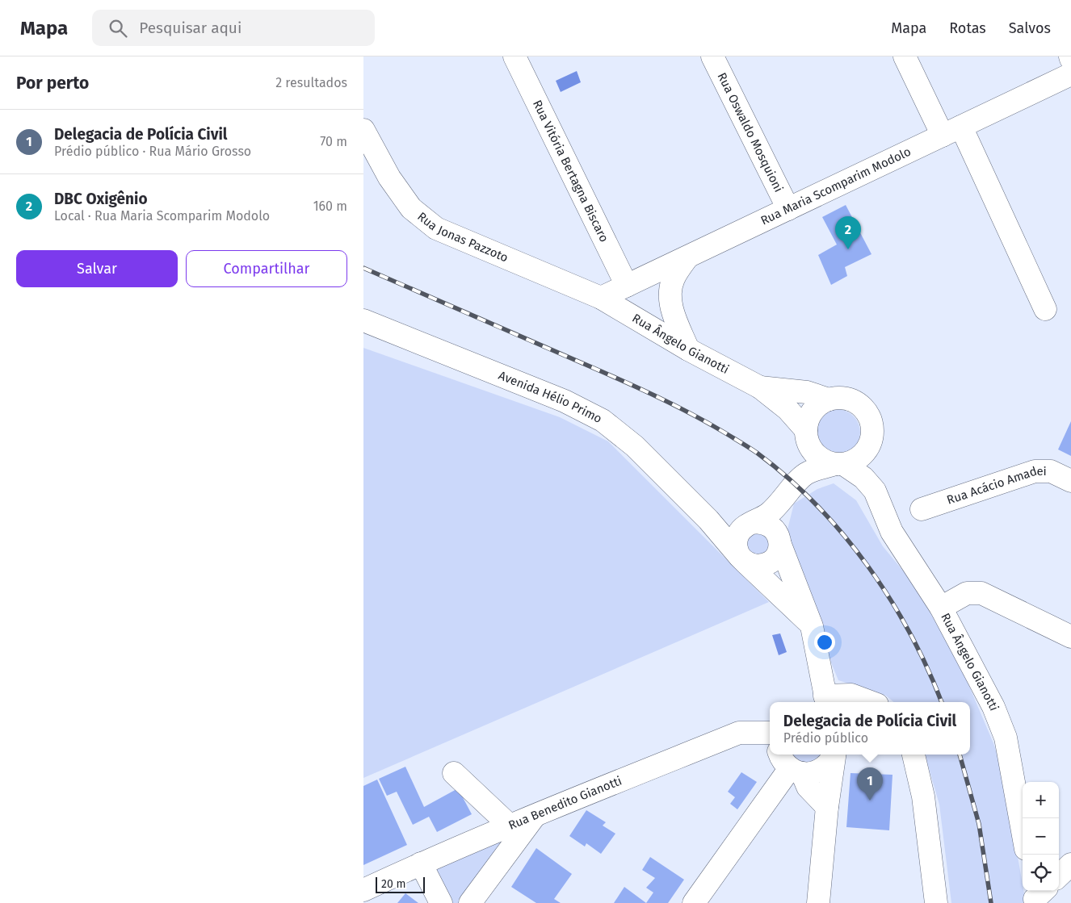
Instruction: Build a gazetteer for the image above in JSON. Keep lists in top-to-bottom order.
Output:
{
  "streets": {
    "street": [
      "Rua Oswaldo Mosquioni",
      "Rua Vitória Bertagna Biscaro",
      "Rua Maria Scomparim Modolo",
      "Rua Jonas Pazzoto",
      "Rua Ângelo Gianotti",
      "Avenida Hélio Primo",
      "Rua Acácio Amadei",
      "Rua Benedito Gianotti"
    ]
  },
  "crossings": [
    ["Rua Oswaldo Mosquioni", "Rua Maria Scomparim Modolo"],
    ["Rua Vitória Bertagna Biscaro", "Rua Maria Scomparim Modolo"],
    ["Rua Maria Scomparim Modolo", "Rua Jonas Pazzoto"],
    ["Rua Maria Scomparim Modolo", "Rua Ângelo Gianotti"],
    ["Rua Jonas Pazzoto", "Rua Ângelo Gianotti"]
  ],
  "scale_bar": "20 m",
  "page": {
    "header": "Mapa",
    "search": "Pesquisar aqui",
    "nav": ["Mapa", "Rotas", "Salvos"],
    "heading": ["Por perto", "2 resultados"],
    "list": [
      {
        "mark": "1",
        "name": "Delegacia de Polícia Civil",
        "note": "Prédio público · Rua Mário Grosso",
        "value": "70 m"
      },
      {
        "mark": "2",
        "name": "DBC Oxigênio",
        "note": "Local · Rua Maria Scomparim Modolo",
        "value": "160 m"
      }
    ],
    "pins": ["2", "1"],
    "buttons": ["Salvar", "Compartilhar"],
    "popup": ["Delegacia de Polícia Civil", "Prédio público"],
    "map_buttons": ["+", "−"],
    "scale": "20 m"
  }
}
